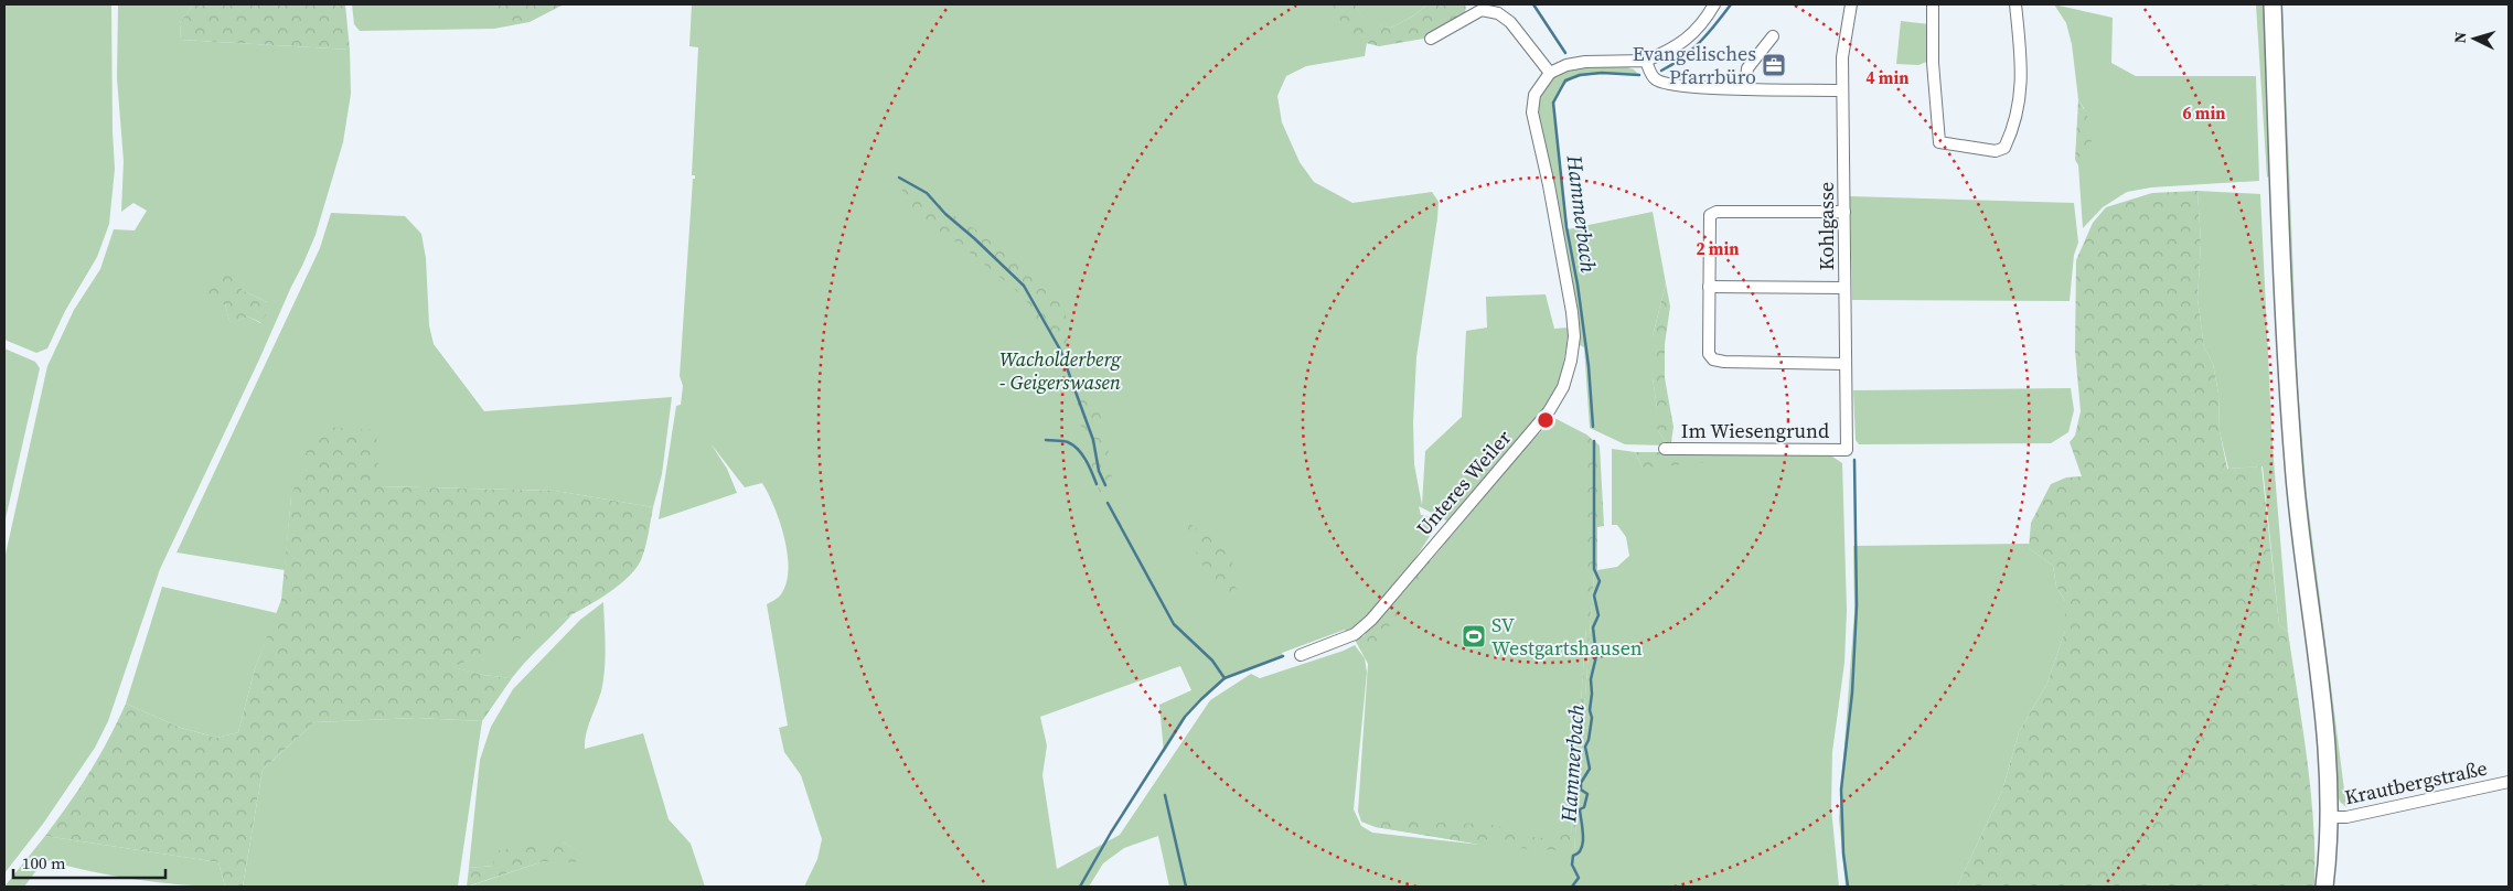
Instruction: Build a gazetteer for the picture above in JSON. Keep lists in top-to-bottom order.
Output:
{
  "streets": {
    "street": [
      "Kohlgasse",
      "Im Wiesengrund",
      "Unteres Weiler",
      "Krautbergstraße"
    ]
  },
  "crossings": [
    ["Kohlgasse", "Im Wiesengrund"]
  ],
  "water": ["Hammerbach"],
  "parks": ["Wacholderberg - Geigerswasen"],
  "places": {
    "office": ["Evangelisches Pfarrbüro"],
    "sports": ["SV Westgartshausen"]
  },
  "scale_bar": "100 m",
  "north": "left",
  "rings": ["4 min", "6 min", "2 min"]
}
